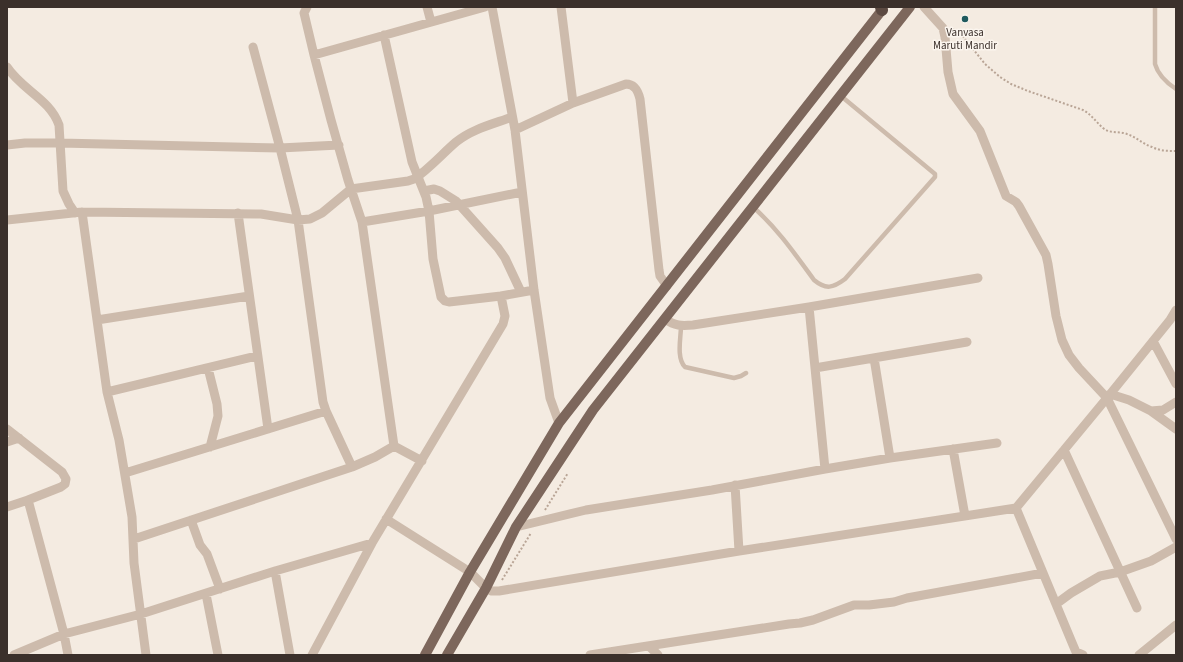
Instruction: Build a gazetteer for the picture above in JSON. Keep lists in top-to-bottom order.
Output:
{
  "places": ["Vanvasa Maruti Mandir"]
}
